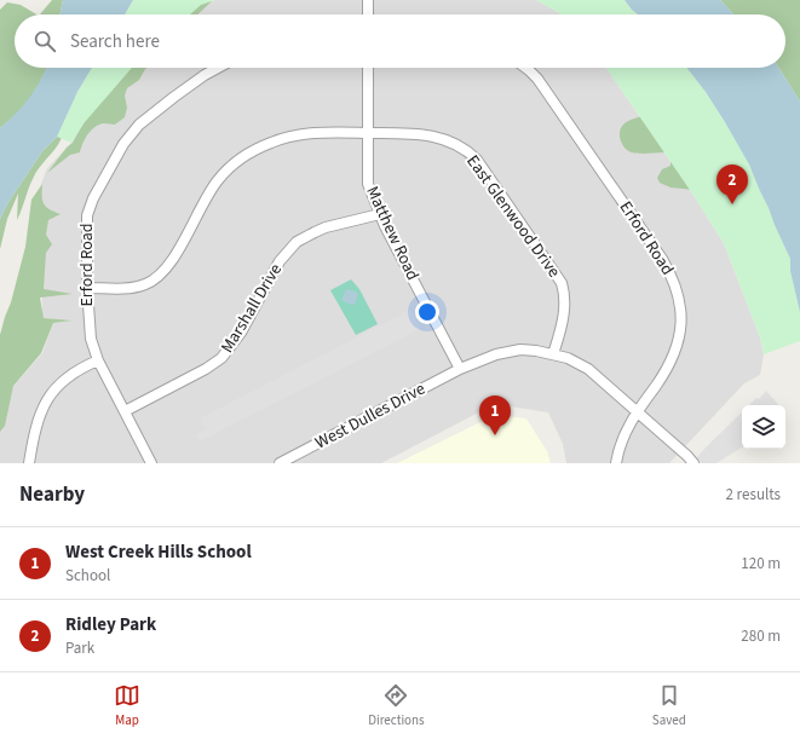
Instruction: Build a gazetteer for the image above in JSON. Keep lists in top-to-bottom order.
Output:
{
  "streets": {
    "street": [
      "East Glenwood Drive",
      "Matthew Road",
      "Erford Road",
      "Marshall Drive",
      "West Dulles Drive"
    ]
  },
  "crossings": [
    ["East Glenwood Drive", "Matthew Road"],
    ["East Glenwood Drive", "Erford Road"],
    ["East Glenwood Drive", "West Dulles Drive"],
    ["Matthew Road", "Marshall Drive"],
    ["Matthew Road", "West Dulles Drive"],
    ["Erford Road", "Marshall Drive"],
    ["Erford Road", "West Dulles Drive"]
  ],
  "page": {
    "search": "Search here",
    "pins": ["2", "1"],
    "heading": ["Nearby", "2 results"],
    "list": [
      {
        "mark": "1",
        "name": "West Creek Hills School",
        "note": "School",
        "value": "120 m"
      },
      {
        "mark": "2",
        "name": "Ridley Park",
        "note": "Park",
        "value": "280 m"
      }
    ],
    "nav": ["Map", "Directions", "Saved"]
  }
}
